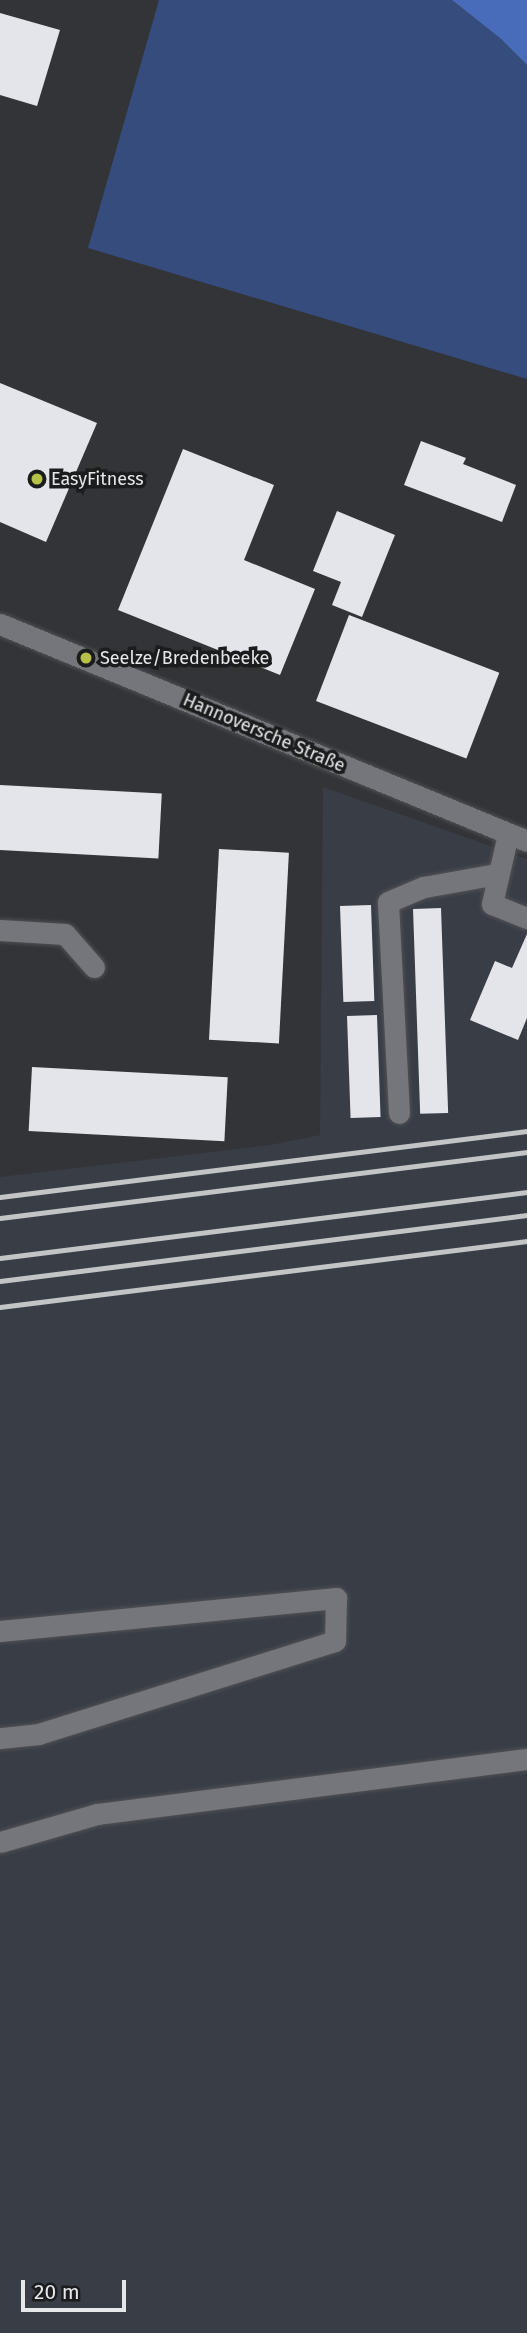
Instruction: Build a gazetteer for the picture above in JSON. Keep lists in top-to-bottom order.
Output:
{
  "streets": {
    "street": ["Hannoversche Straße"]
  },
  "places": ["EasyFitness", "Seelze/Bredenbeeke"],
  "scale_bar": "20 m"
}
